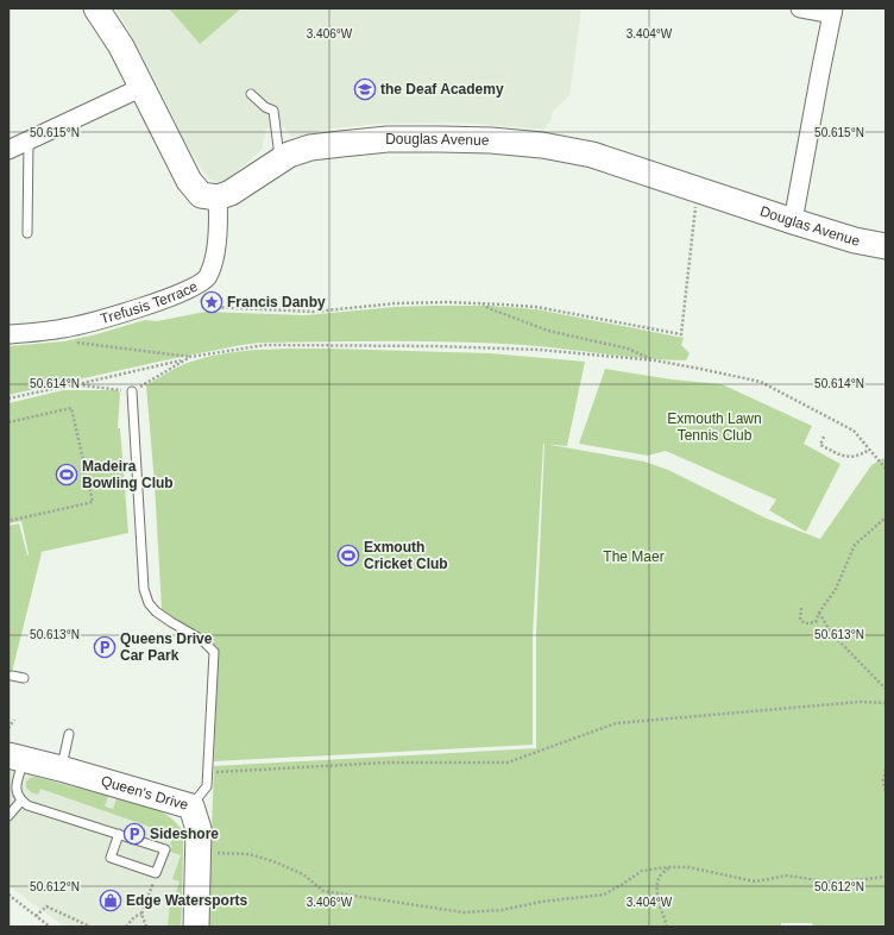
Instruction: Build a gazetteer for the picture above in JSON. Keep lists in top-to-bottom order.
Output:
{
  "streets": {
    "street": ["Douglas Avenue", "Trefusis Terrace", "Queen's Drive"]
  },
  "crossings": [
    ["Douglas Avenue", "Trefusis Terrace"]
  ],
  "parks": ["Exmouth Lawn Tennis Club", "The Maer"],
  "places": {
    "school or university": ["the Deaf Academy"],
    "place": ["Francis Danby"],
    "sports": ["Madeira Bowling Club", "Exmouth Cricket Club"],
    "parking": ["Queens Drive Car Park", "Sideshore"],
    "shop": ["Edge Watersports"]
  },
  "coordinates": [
    "3.406°W",
    "3.404°W",
    "50.615°N",
    "50.614°N",
    "50.613°N",
    "50.612°N"
  ]
}
